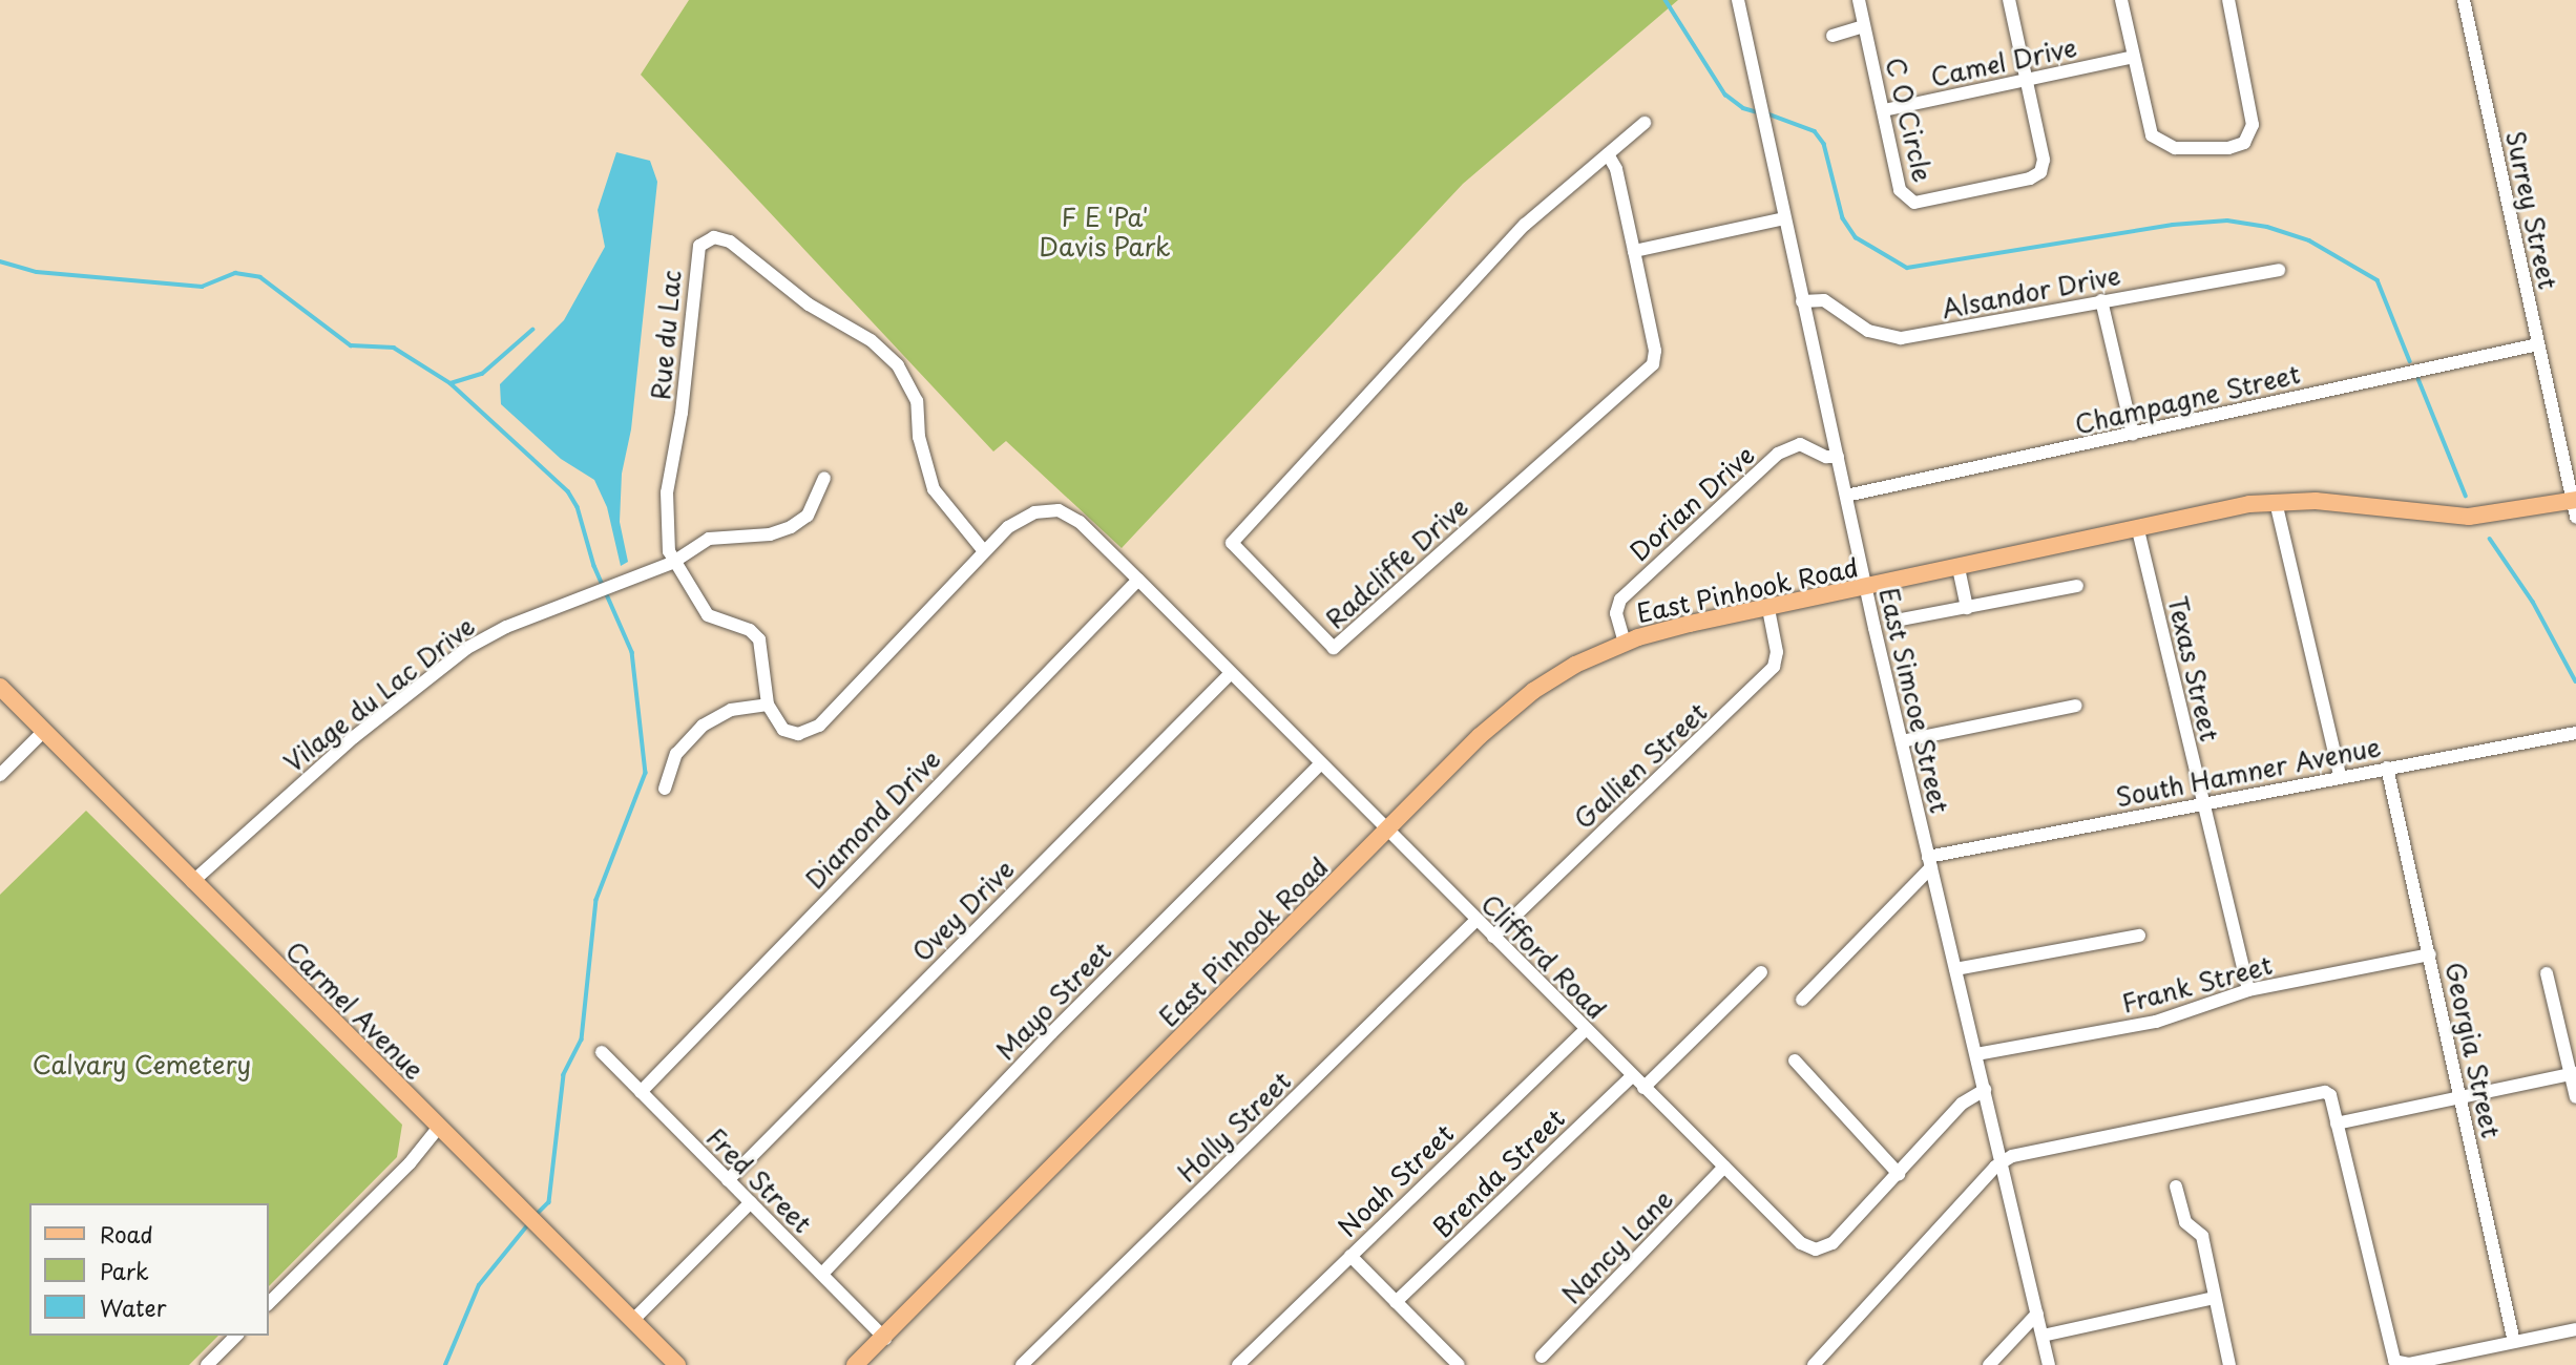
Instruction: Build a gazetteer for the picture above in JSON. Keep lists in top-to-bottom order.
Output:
{
  "streets": {
    "main road": ["East Pinhook Road", "Carmel Avenue"],
    "street": [
      "Camel Drive",
      "C O Circle",
      "Surrey Street",
      "Alsandor Drive",
      "Rue du Lac",
      "Champagne Street",
      "Dorian Drive",
      "Radcliffe Drive",
      "Texas Street",
      "Vilage du Lac Drive",
      "East Simcoe Street",
      "Gallien Street",
      "South Hamner Avenue",
      "Diamond Drive",
      "Ovey Drive",
      "Clifford Road",
      "Frank Street",
      "Mayo Street",
      "Georgia Street",
      "Holly Street",
      "Brenda Street",
      "Fred Street",
      "Noah Street",
      "Nancy Lane"
    ]
  },
  "crossings": [
    ["Camel Drive", "C O Circle"],
    ["Surrey Street", "Champagne Street"],
    ["Surrey Street", "East Pinhook Road"],
    ["Alsandor Drive", "East Simcoe Street"],
    ["Rue du Lac", "Vilage du Lac Drive"],
    ["Rue du Lac", "Clifford Road"],
    ["Champagne Street", "East Simcoe Street"],
    ["Dorian Drive", "East Pinhook Road"],
    ["Dorian Drive", "East Simcoe Street"],
    ["East Pinhook Road", "Texas Street"],
    ["East Pinhook Road", "East Simcoe Street"],
    ["East Pinhook Road", "Gallien Street"],
    ["East Pinhook Road", "Clifford Road"],
    ["East Pinhook Road", "Fred Street"],
    ["Texas Street", "South Hamner Avenue"],
    ["Texas Street", "Frank Street"],
    ["Vilage du Lac Drive", "Carmel Avenue"],
    ["East Simcoe Street", "South Hamner Avenue"],
    ["East Simcoe Street", "Clifford Road"],
    ["East Simcoe Street", "Frank Street"],
    ["Gallien Street", "Clifford Road"],
    ["South Hamner Avenue", "Georgia Street"],
    ["Diamond Drive", "Clifford Road"],
    ["Diamond Drive", "Fred Street"],
    ["Ovey Drive", "Clifford Road"],
    ["Ovey Drive", "Fred Street"],
    ["Clifford Road", "Mayo Street"],
    ["Clifford Road", "Holly Street"],
    ["Clifford Road", "Brenda Street"],
    ["Clifford Road", "Noah Street"],
    ["Clifford Road", "Nancy Lane"],
    ["Frank Street", "Georgia Street"],
    ["Mayo Street", "Fred Street"]
  ],
  "parks": ["F E 'Pa' Davis Park", "Calvary Cemetery"],
  "legend": ["Road", "Park", "Water"]
}
